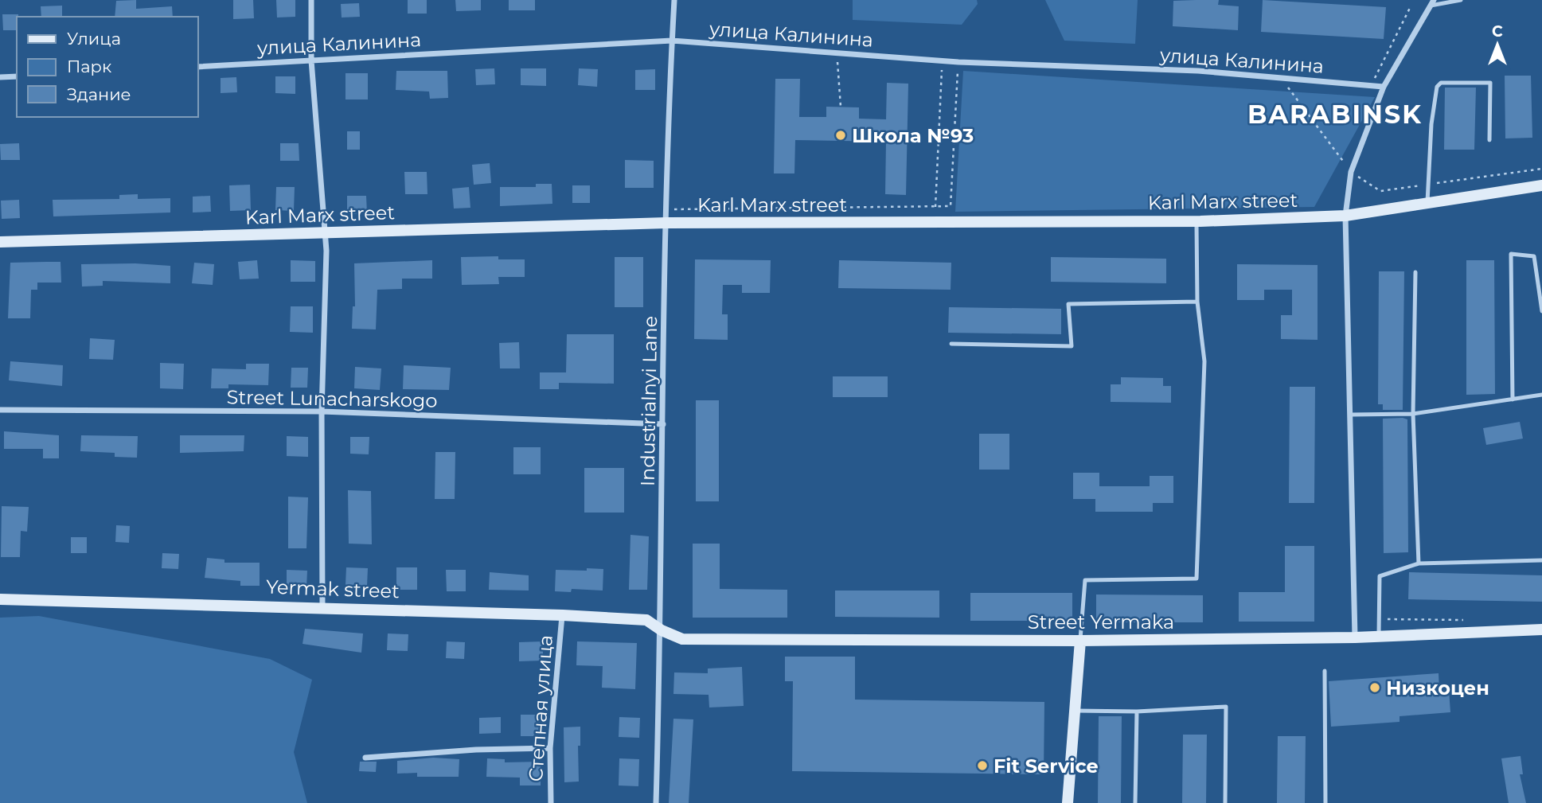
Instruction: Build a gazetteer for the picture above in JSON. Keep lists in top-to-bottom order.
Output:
{
  "streets": {
    "street": [
      "улица Калинина",
      "Karl Marx street",
      "Street Lunacharskogo",
      "Industrialnyi Lane",
      "Yermak street",
      "Street Yermaka",
      "Степная улица"
    ]
  },
  "crossings": [
    ["улица Калинина", "Industrialnyi Lane"],
    ["Karl Marx street", "Industrialnyi Lane"],
    ["Street Lunacharskogo", "Industrialnyi Lane"],
    ["Industrialnyi Lane", "Yermak street"],
    ["Industrialnyi Lane", "Street Yermaka"],
    ["Yermak street", "Street Yermaka"],
    ["Yermak street", "Степная улица"]
  ],
  "districts": ["BARABINSK"],
  "places": ["Школа №93", "Низкоцен", "Fit Service"],
  "legend": ["Улица", "Парк", "Здание"],
  "north": "top"
}
